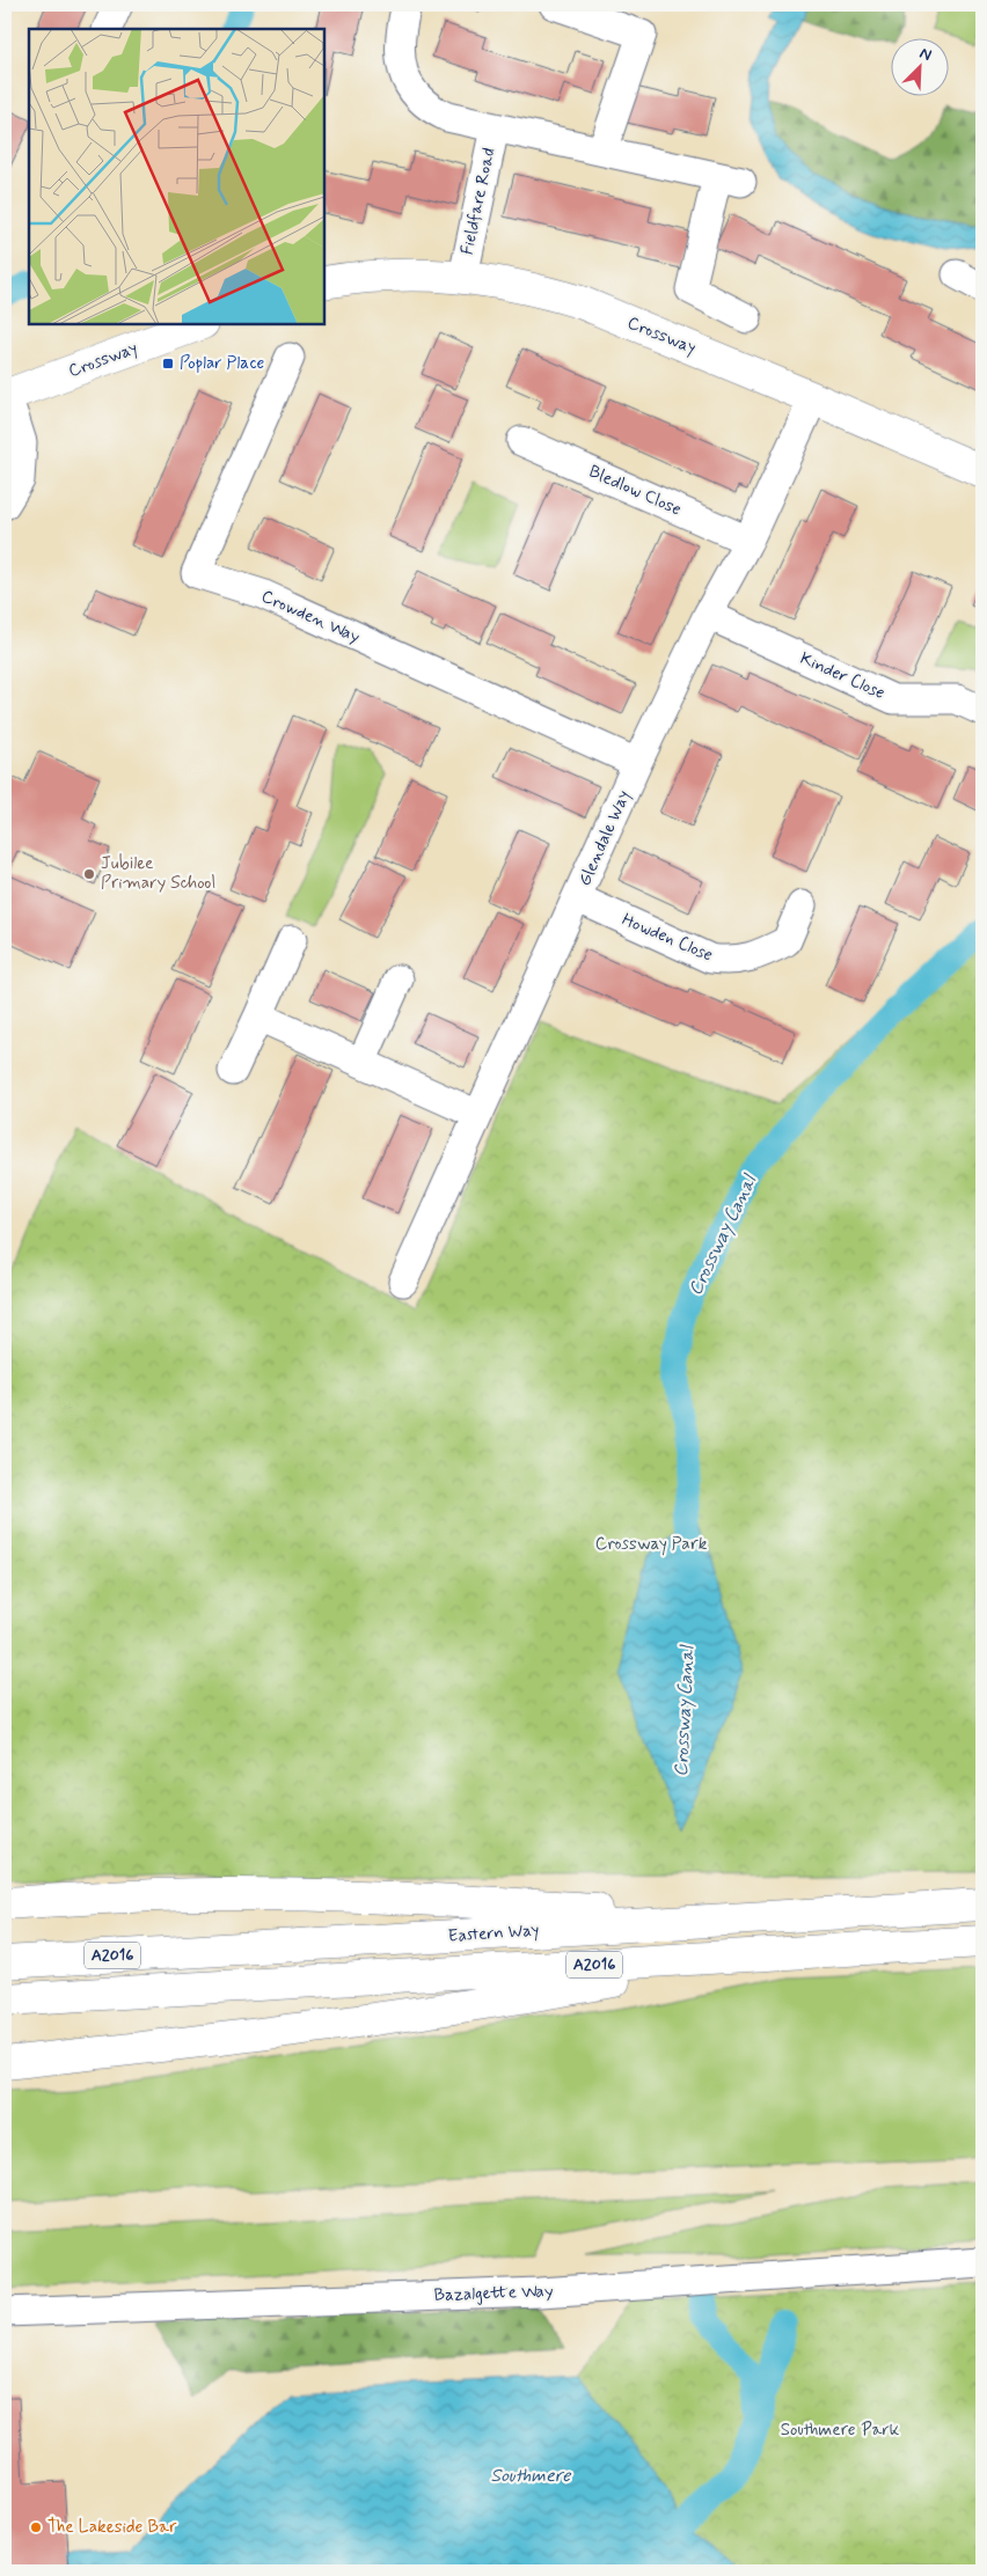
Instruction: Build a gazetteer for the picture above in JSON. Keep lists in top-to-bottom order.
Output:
{
  "streets": {
    "main road": ["Crossway", "Eastern Way", "A2016"],
    "street": [
      "Fieldfare Road",
      "Bledlow Close",
      "Crowden Way",
      "Kinder Close",
      "Glendale Way",
      "Howden Close",
      "Bazalgette Way"
    ]
  },
  "crossings": [
    ["Fieldfare Road", "Crossway"],
    ["Crossway", "Glendale Way"],
    ["Bledlow Close", "Glendale Way"],
    ["Crowden Way", "Glendale Way"],
    ["Kinder Close", "Glendale Way"],
    ["Glendale Way", "Howden Close"]
  ],
  "water": ["Crossway Canal", "Southmere"],
  "parks": ["Crossway Park", "Southmere Park"],
  "places": {
    "transit": ["Poplar Place"],
    "other": ["Jubilee Primary School", "The Lakeside Bar"]
  },
  "north": "top right"
}
